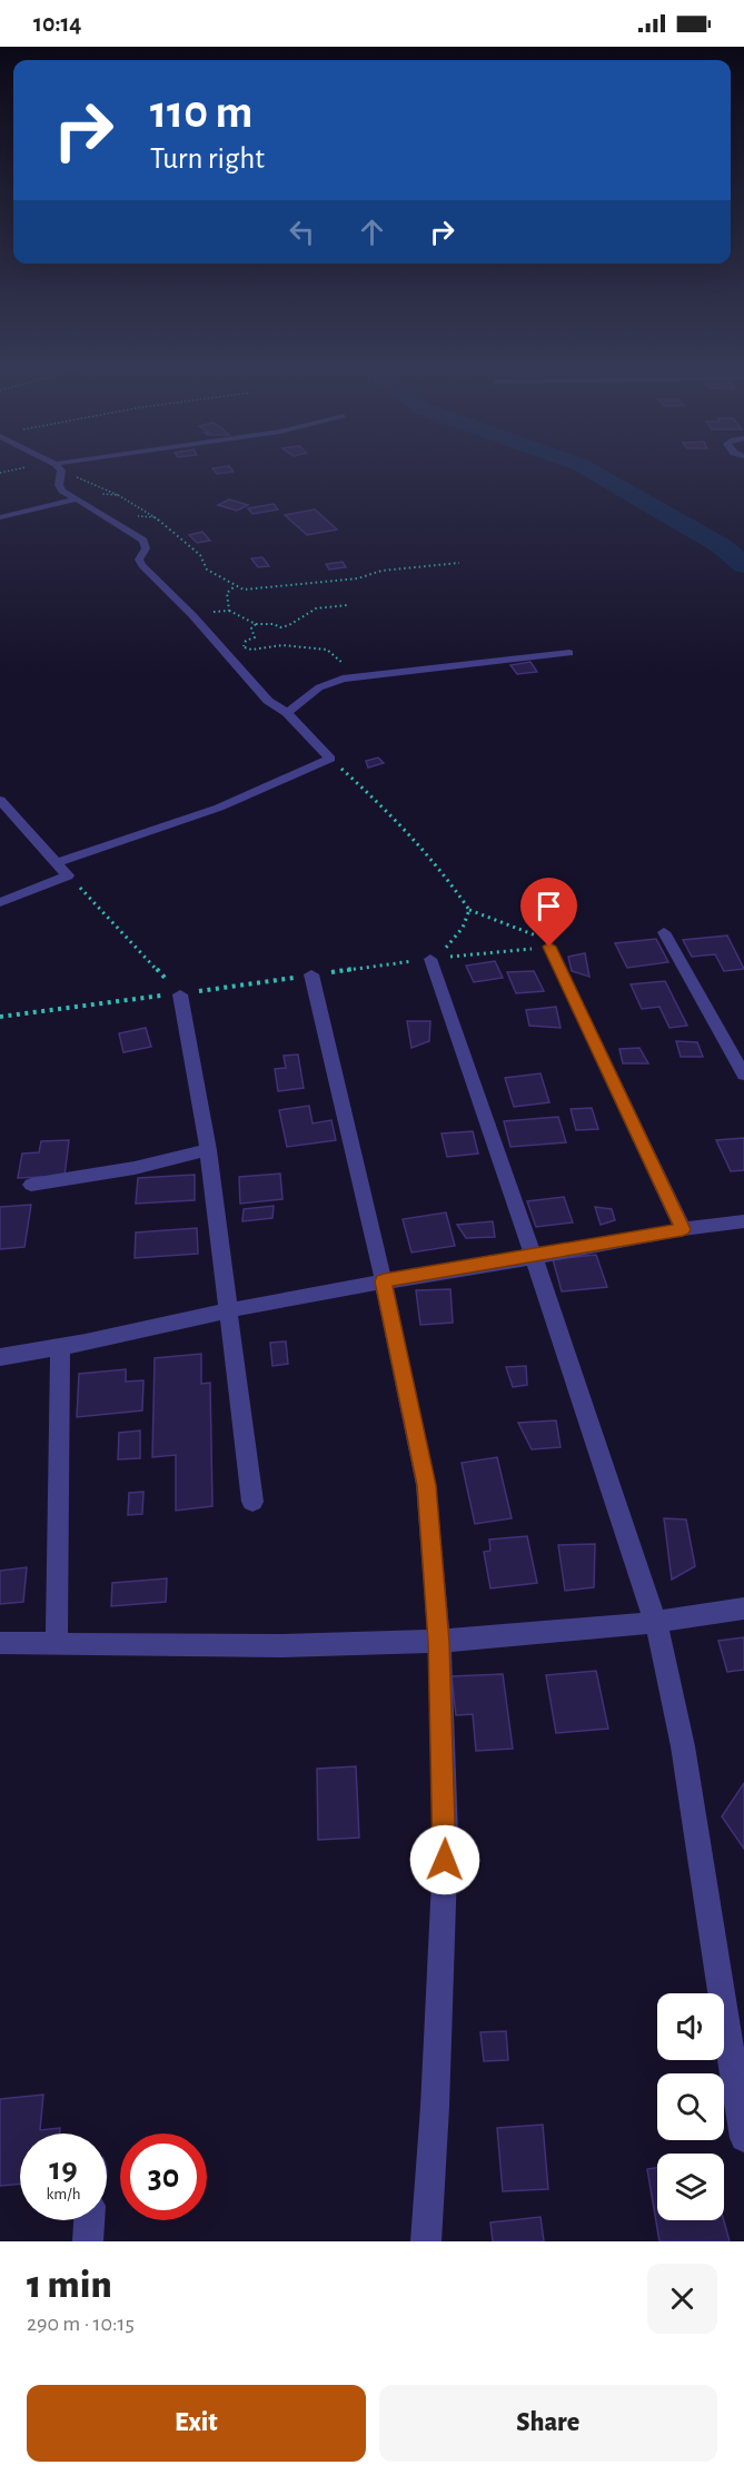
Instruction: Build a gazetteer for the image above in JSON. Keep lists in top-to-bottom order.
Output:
{
  "page": {
    "status": "10:14",
    "turn": ["110 m", "Turn right"],
    "speed": "19 km/h",
    "limit": "30",
    "heading": ["1 min", "290 m · 10:15"],
    "buttons": ["Exit", "Share"]
  }
}
